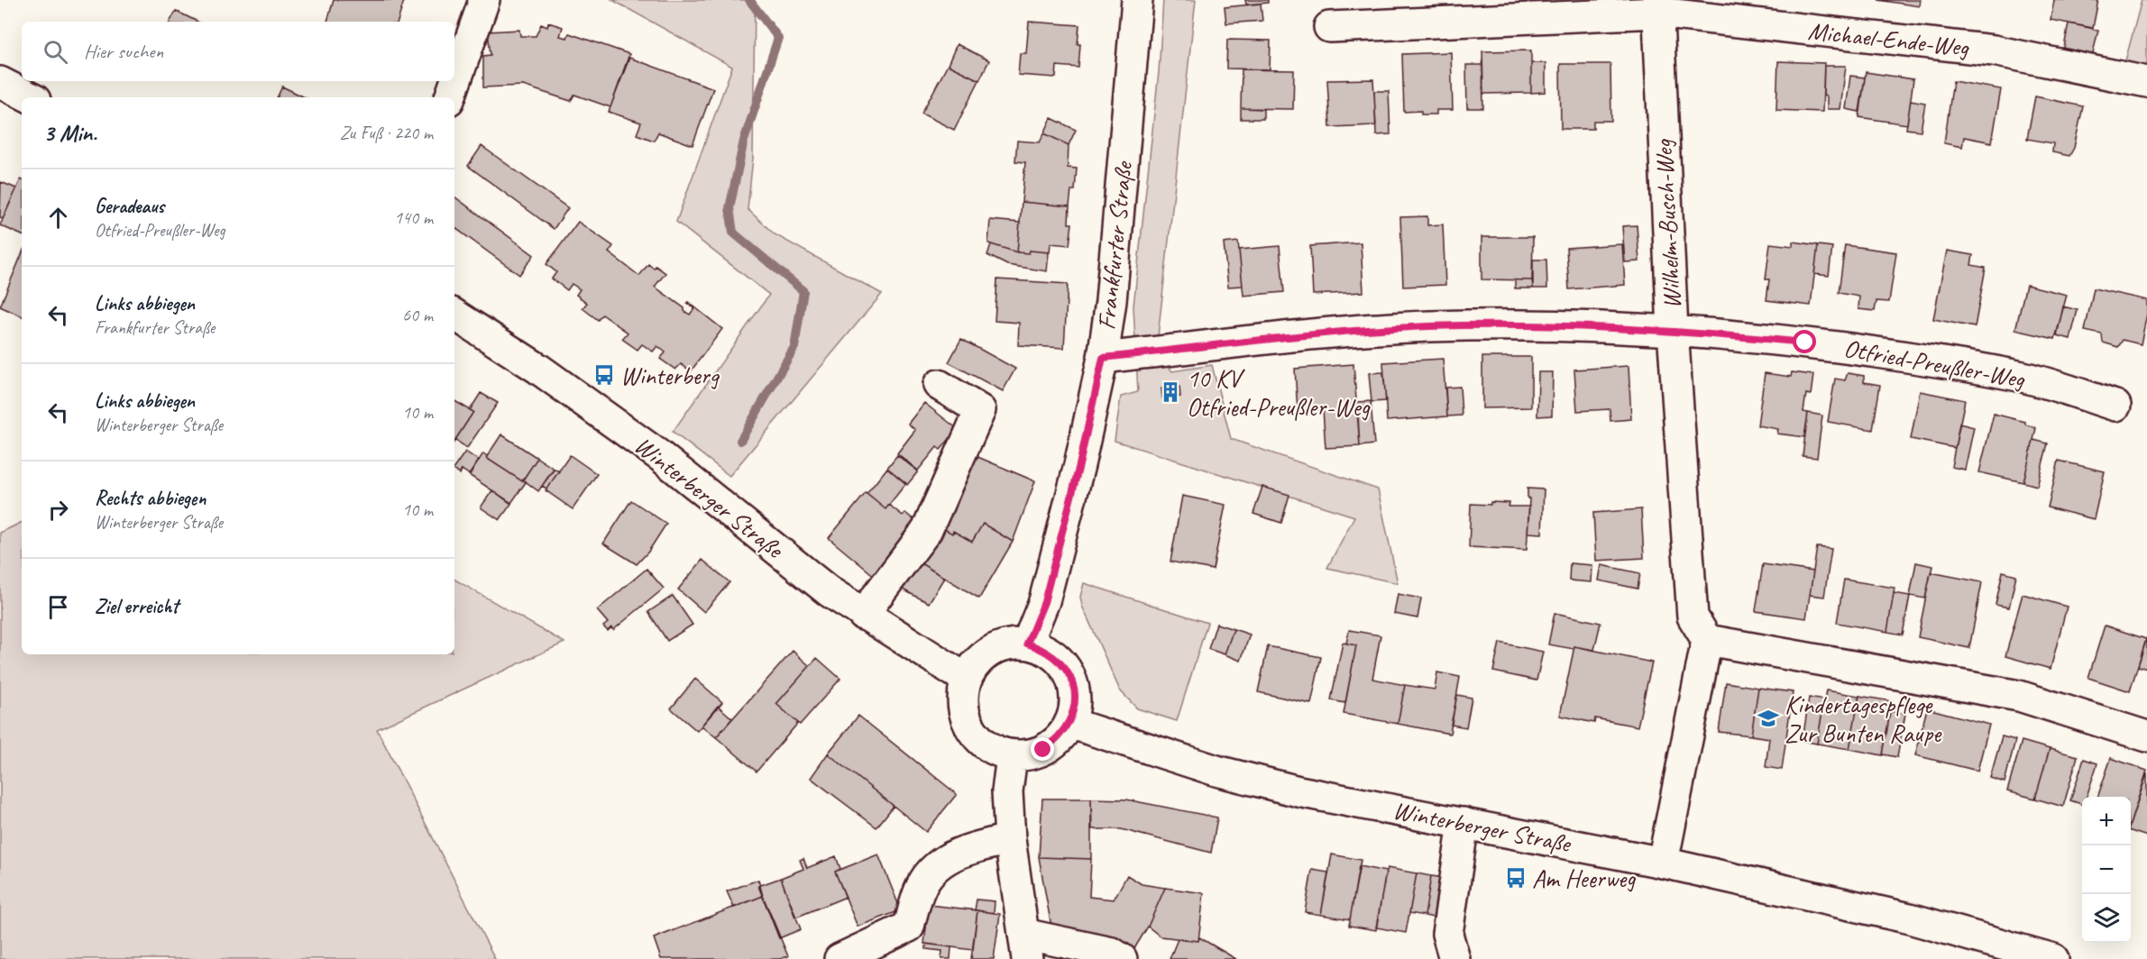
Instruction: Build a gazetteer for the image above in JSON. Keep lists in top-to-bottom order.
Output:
{
  "streets": {
    "street": [
      "Michael-Ende-Weg",
      "Wilhelm-Busch-Weg",
      "Frankfurter Straße",
      "Otfried-Preußler-Weg",
      "Winterberger Straße"
    ]
  },
  "crossings": [
    ["Michael-Ende-Weg", "Wilhelm-Busch-Weg"],
    ["Wilhelm-Busch-Weg", "Otfried-Preußler-Weg"],
    ["Frankfurter Straße", "Otfried-Preußler-Weg"],
    ["Frankfurter Straße", "Winterberger Straße"]
  ],
  "places": {
    "bus stop": ["Winterberg", "Am Heerweg"],
    "building": ["10 KV Otfried-Preußler-Weg"],
    "school or university": ["Kindertagespflege Zur Bunten Raupe"]
  },
  "page": {
    "search": "Hier suchen",
    "heading": ["3 Min.", "Zu Fuß · 220 m"],
    "list": [
      ["Geradeaus", "Otfried-Preußler-Weg", "140 m"],
      ["Links abbiegen", "Frankfurter Straße", "60 m"],
      ["Links abbiegen", "Winterberger Straße", "10 m"],
      ["Rechts abbiegen", "Winterberger Straße", "10 m"],
      "Ziel erreicht"
    ],
    "map_buttons": ["+", "−"]
  }
}
